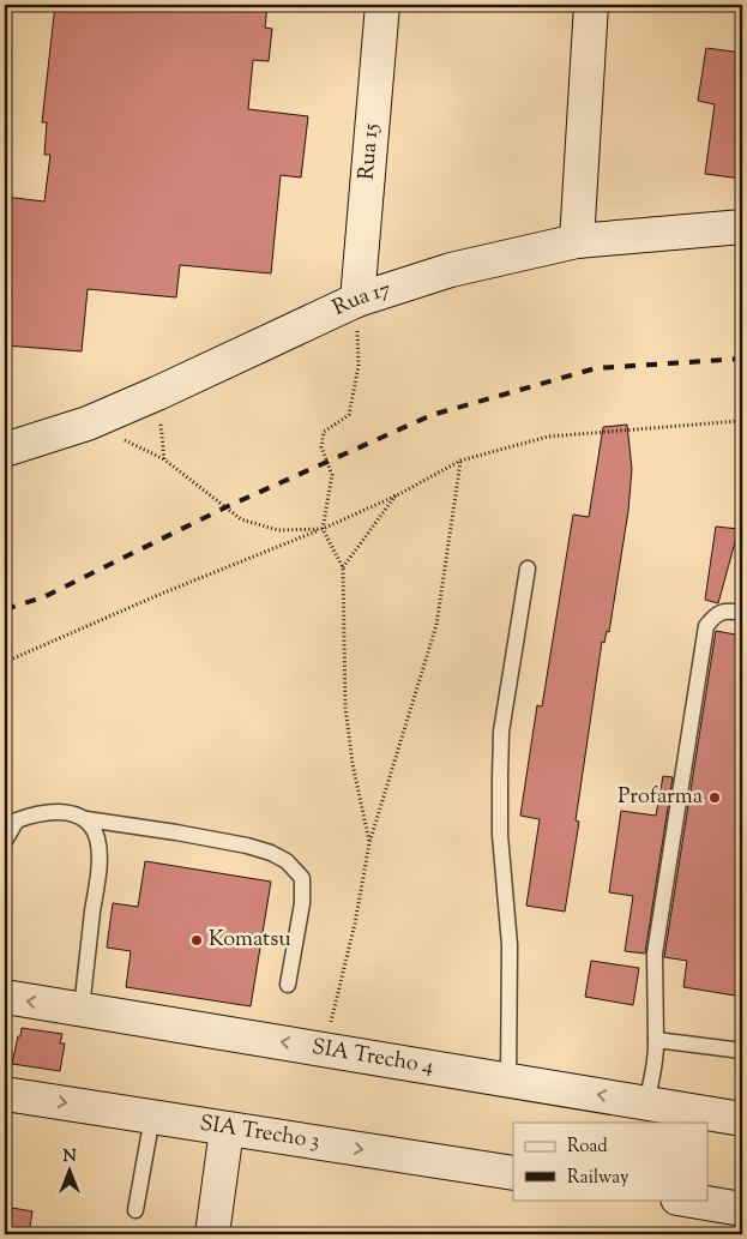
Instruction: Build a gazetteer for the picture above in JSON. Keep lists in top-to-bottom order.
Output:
{
  "streets": {
    "street": [
      "Rua 15",
      "Rua 17",
      "SIA Trecho 4",
      "SIA Trecho 3"
    ]
  },
  "crossings": [
    ["Rua 15", "Rua 17"]
  ],
  "one_way": ["SIA Trecho 4", "SIA Trecho 3"],
  "places": ["Profarma", "Komatsu"],
  "legend": ["Road", "Railway"],
  "north": "top"
}
